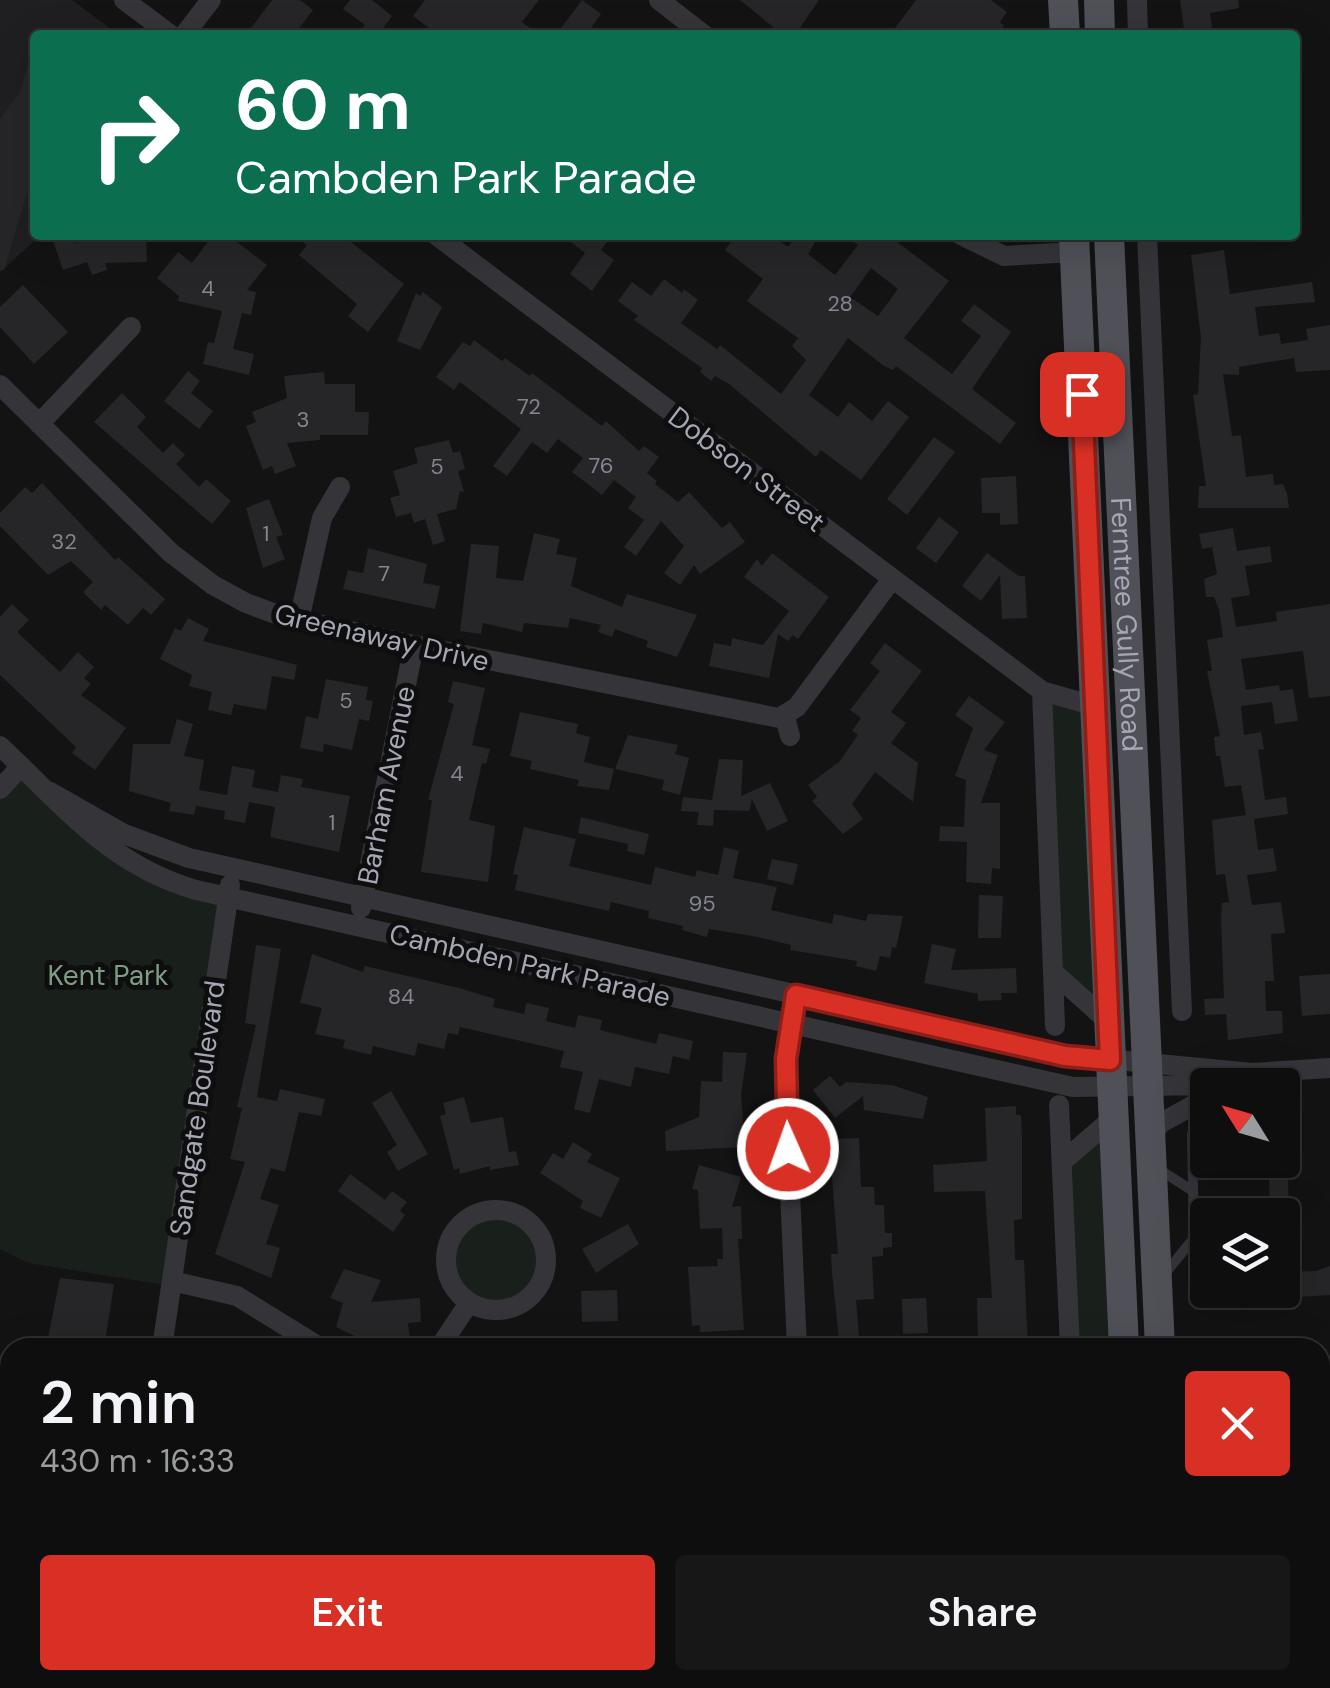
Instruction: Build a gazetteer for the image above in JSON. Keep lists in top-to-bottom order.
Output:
{
  "streets": {
    "main road": ["Ferntree Gully Road"],
    "street": [
      "Dobson Street",
      "Greenaway Drive",
      "Barham Avenue",
      "Cambden Park Parade",
      "Sandgate Boulevard"
    ]
  },
  "crossings": [
    ["Dobson Street", "Ferntree Gully Road"],
    ["Dobson Street", "Greenaway Drive"],
    ["Ferntree Gully Road", "Cambden Park Parade"],
    ["Greenaway Drive", "Barham Avenue"],
    ["Barham Avenue", "Cambden Park Parade"],
    ["Cambden Park Parade", "Sandgate Boulevard"]
  ],
  "parks": ["Kent Park"],
  "house_numbers": [
    "4",
    "28",
    "72",
    "3",
    "76",
    "5",
    "1",
    "32",
    "7",
    "5",
    "4",
    "1",
    "95",
    "84"
  ],
  "north": "top left",
  "page": {
    "turn": ["60 m", "Cambden Park Parade"],
    "heading": ["2 min", "430 m · 16:33"],
    "buttons": ["Exit", "Share"]
  }
}
